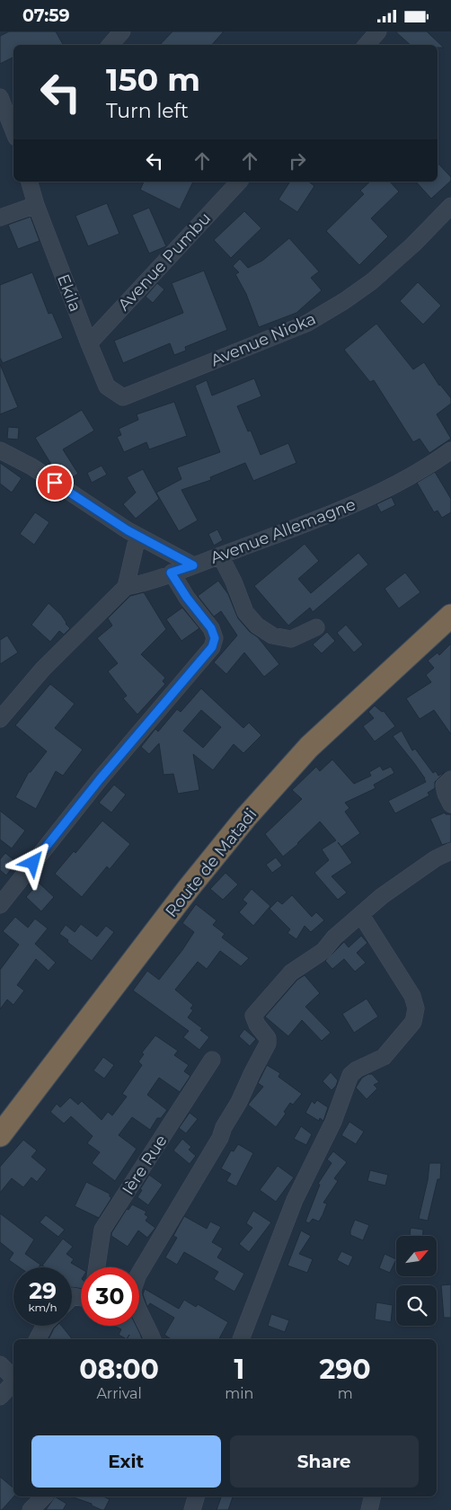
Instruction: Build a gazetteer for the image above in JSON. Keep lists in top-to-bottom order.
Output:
{
  "streets": {
    "highway": ["Route de Matadi"],
    "street": [
      "Avenue Pumbu",
      "Ekila",
      "Avenue Nioka",
      "Avenue Allemagne",
      "Ière Rue"
    ]
  },
  "crossings": [
    ["Avenue Pumbu", "Ekila"],
    ["Ekila", "Avenue Nioka"]
  ],
  "north": "top right",
  "page": {
    "status": "07:59",
    "turn": ["150 m", "Turn left"],
    "speed": "29 km/h",
    "limit": "30",
    "eta": [
      "08:00",
      "Arrival",
      "1",
      "min",
      "290",
      "m"
    ],
    "buttons": ["Exit", "Share"]
  }
}
